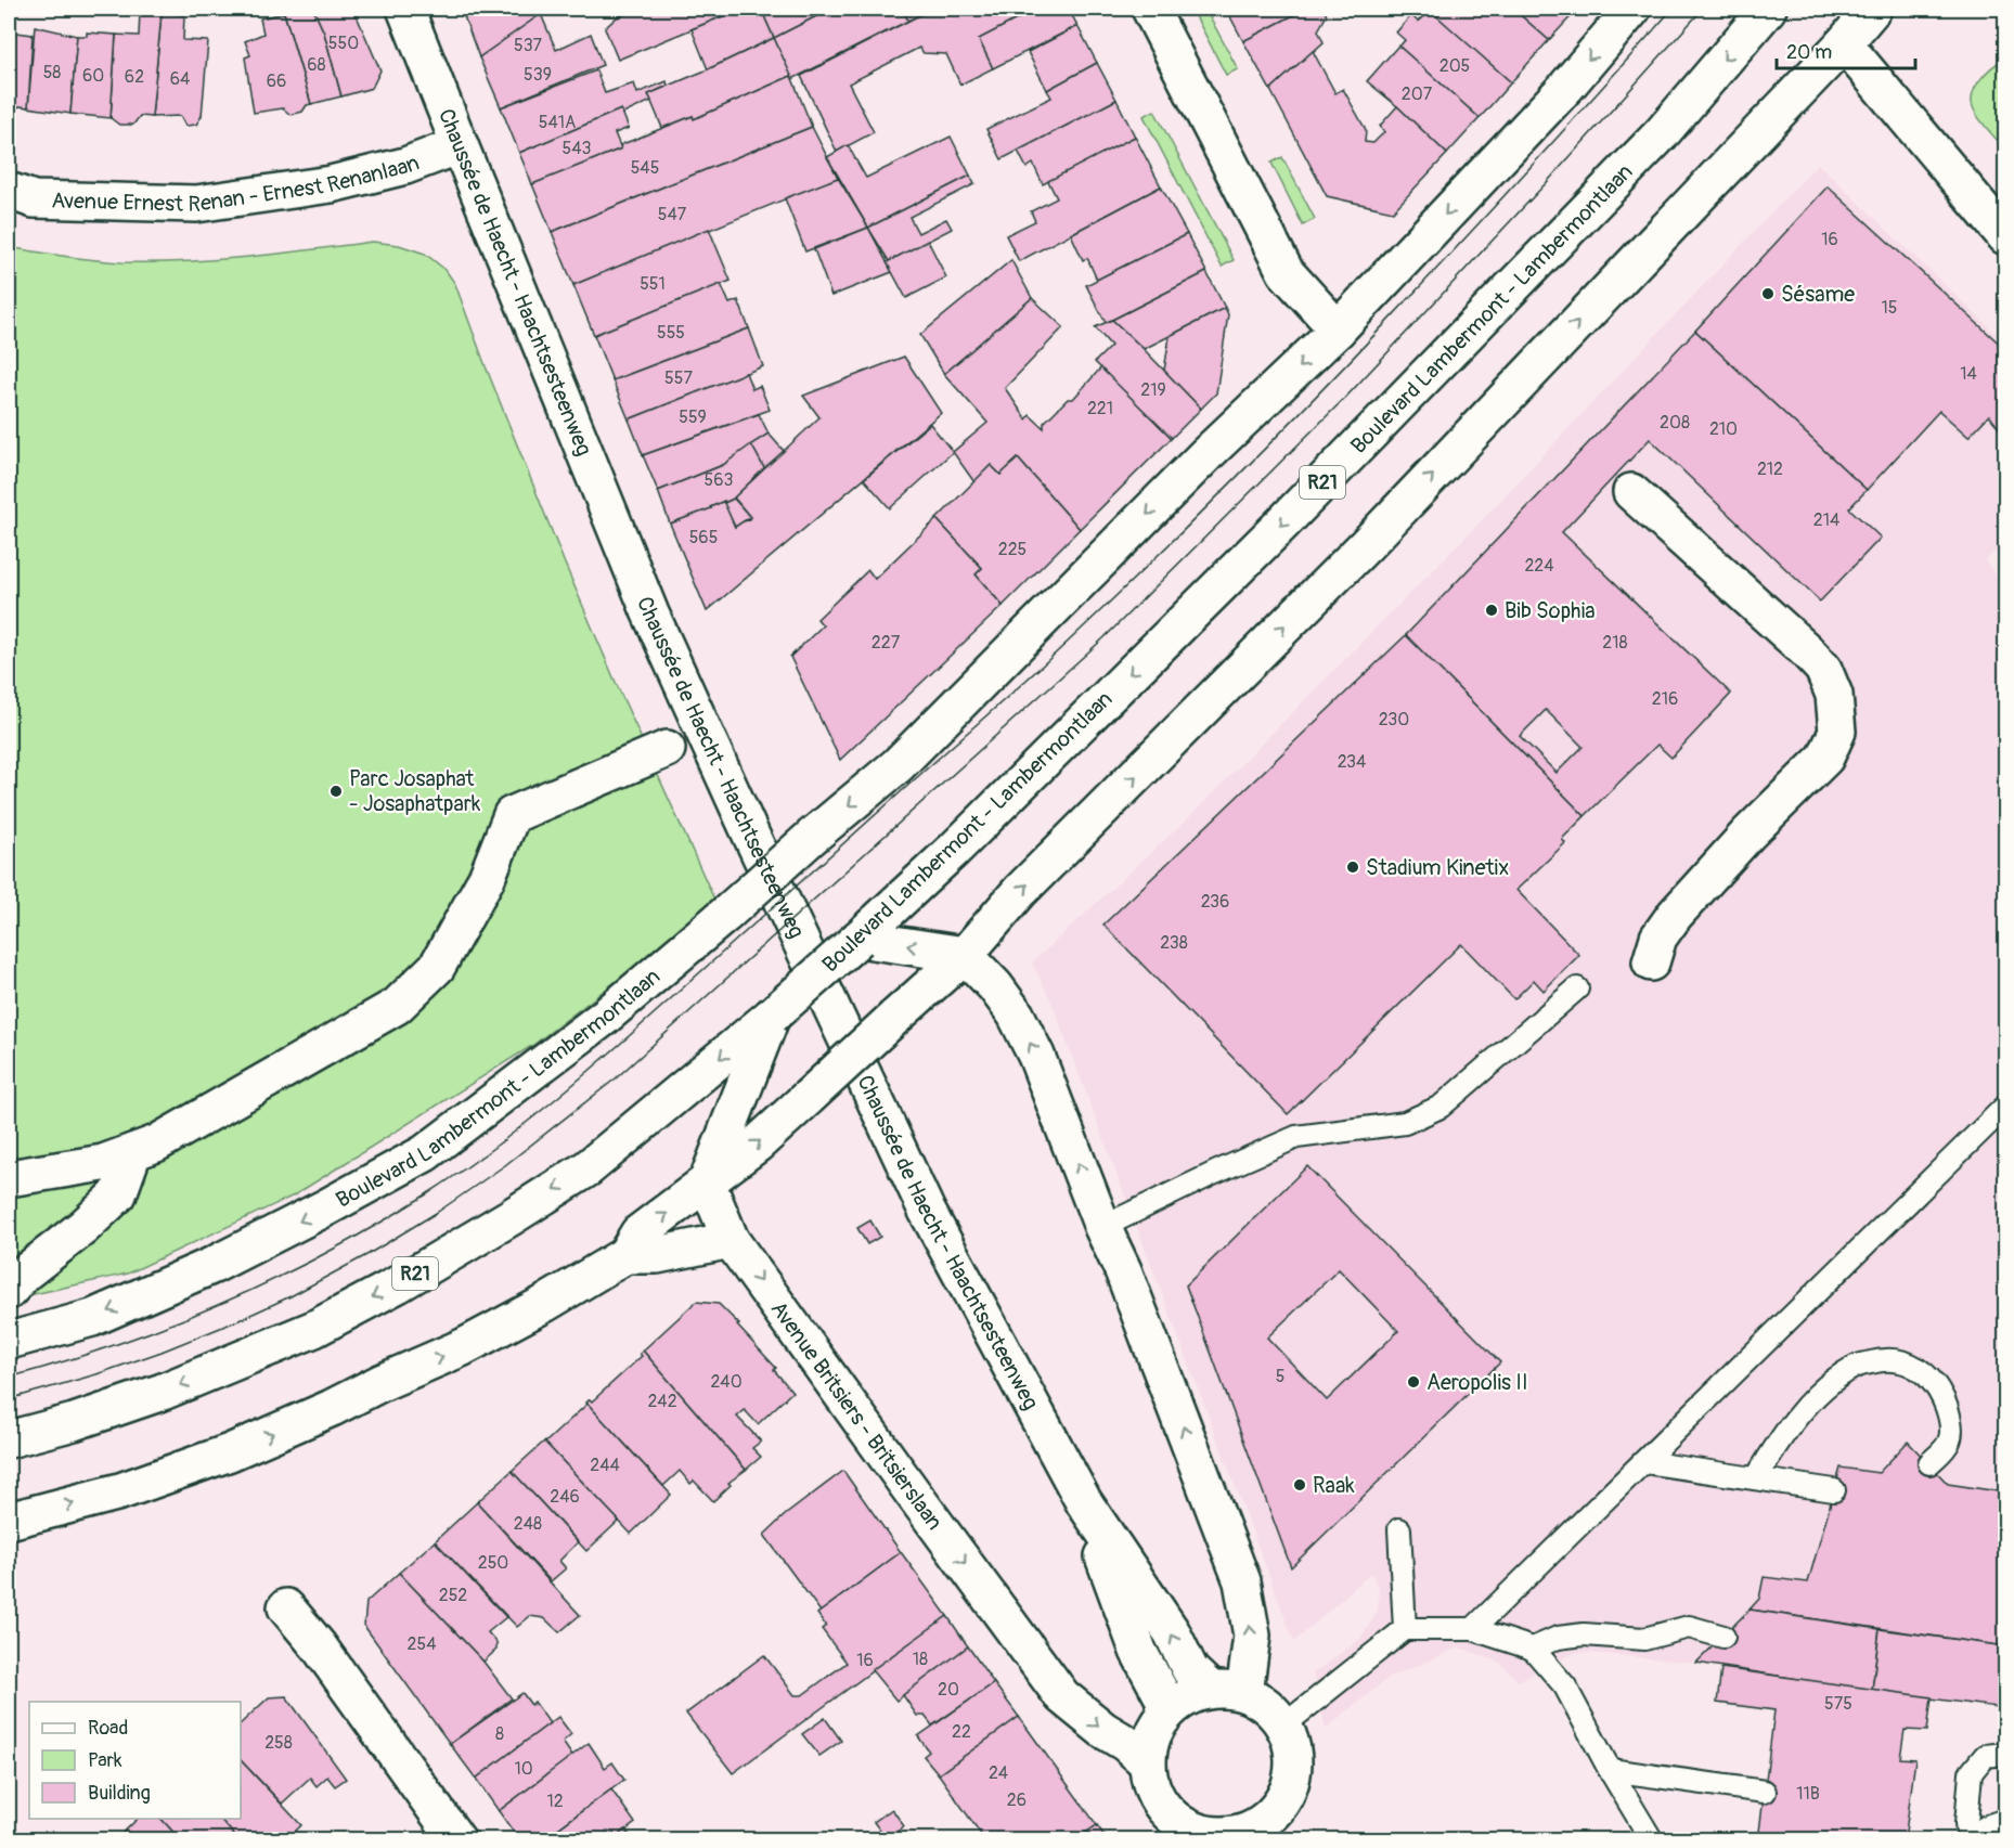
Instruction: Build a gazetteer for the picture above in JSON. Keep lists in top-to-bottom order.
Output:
{
  "streets": {
    "street": [
      "Avenue Ernest Renan - Ernest Renanlaan",
      "Chaussée de Haecht - Haachtsesteenweg",
      "Boulevard Lambermont - Lambermontlaan",
      "R21",
      "Avenue Britsiers - Britsierslaan"
    ]
  },
  "crossings": [
    ["Avenue Ernest Renan - Ernest Renanlaan", "Chaussée de Haecht - Haachtsesteenweg"],
    ["Chaussée de Haecht - Haachtsesteenweg", "Avenue Britsiers - Britsierslaan"]
  ],
  "one_way": ["Avenue Britsiers - Britsierslaan"],
  "places": [
    "Sésame",
    "Bib Sophia",
    "Parc Josaphat - Josaphatpark",
    "Stadium Kinetix",
    "Aeropolis II",
    "Raak"
  ],
  "house_numbers": [
    "550",
    "537",
    "68",
    "205",
    "58",
    "539",
    "60",
    "62",
    "64",
    "66",
    "207",
    "541A",
    "543",
    "545",
    "547",
    "16",
    "551",
    "15",
    "555",
    "14",
    "557",
    "219",
    "221",
    "559",
    "208",
    "210",
    "212",
    "563",
    "214",
    "565",
    "225",
    "224",
    "227",
    "218",
    "216",
    "230",
    "234",
    "236",
    "238",
    "5",
    "240",
    "242",
    "244",
    "246",
    "248",
    "250",
    "252",
    "254",
    "18",
    "16",
    "20",
    "575",
    "22",
    "8",
    "258",
    "10",
    "24",
    "11B",
    "26",
    "12"
  ],
  "legend": ["Road", "Park", "Building"],
  "scale_bar": "20 m"
}
